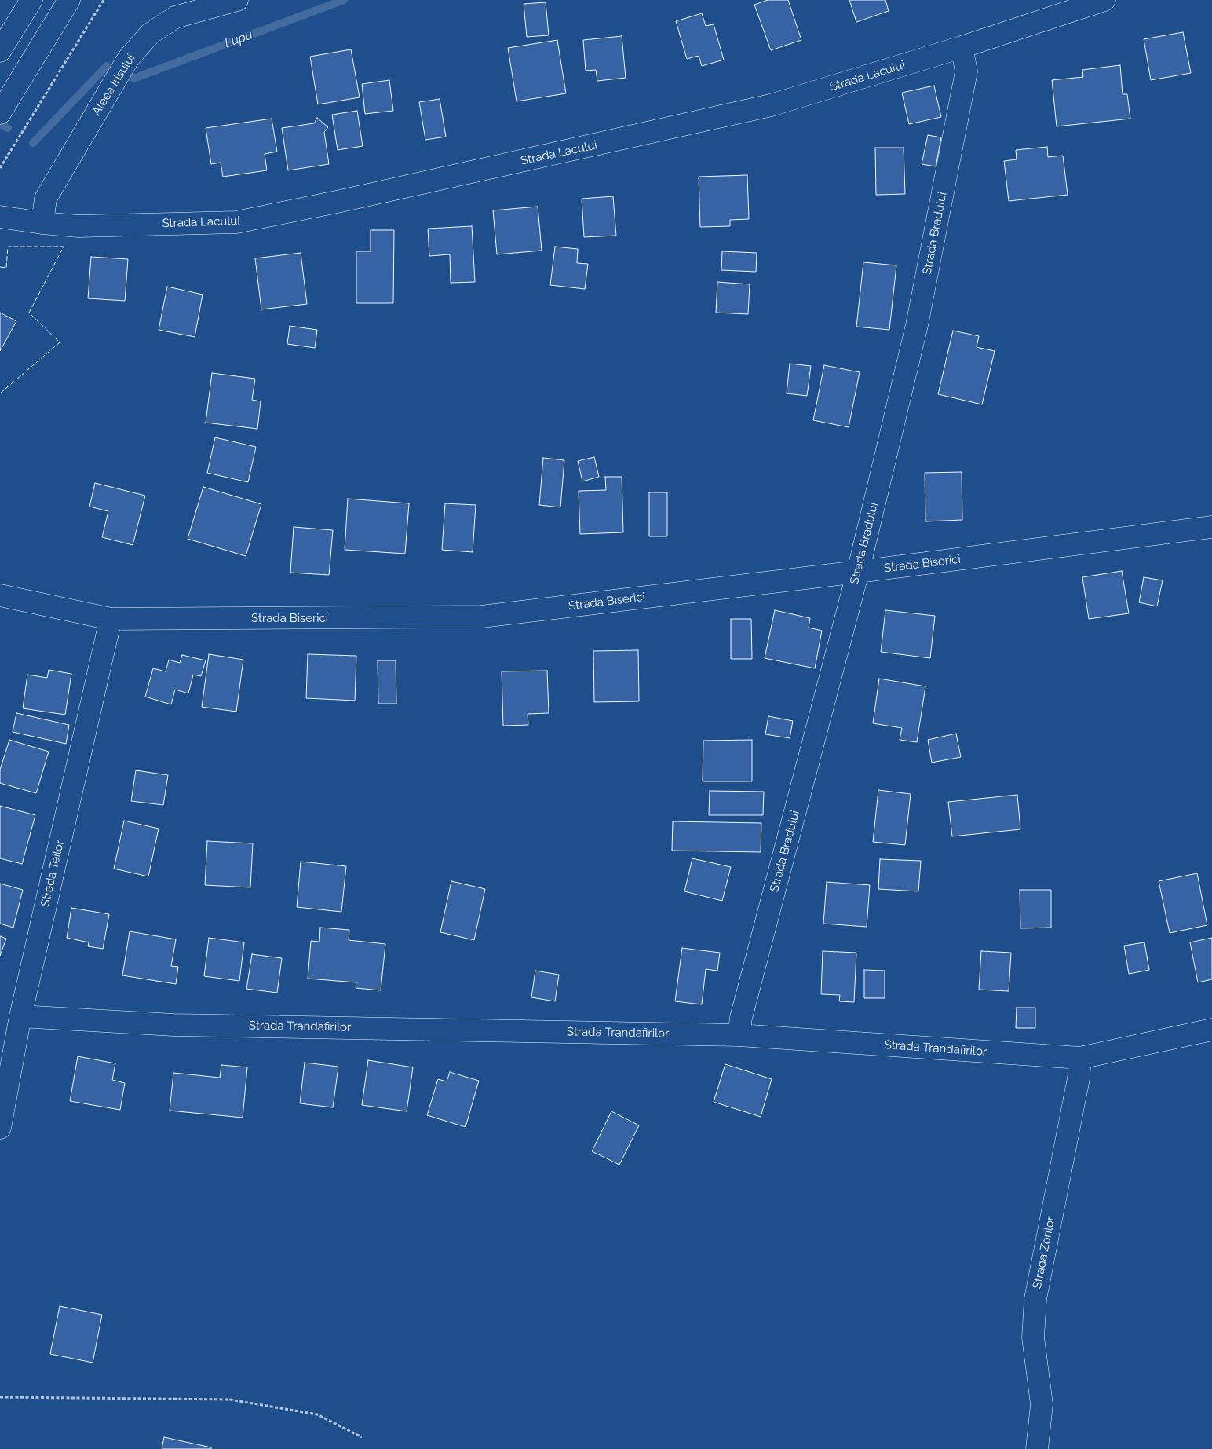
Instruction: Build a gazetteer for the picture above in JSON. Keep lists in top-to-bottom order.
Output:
{
  "streets": {
    "main road": [
      "Strada Lacului",
      "Aleea Irisului",
      "Strada Bradului",
      "Strada Biserici",
      "Strada Teilor",
      "Strada Trandafirilor",
      "Strada Zorilor"
    ]
  },
  "crossings": [
    ["Strada Lacului", "Aleea Irisului"],
    ["Strada Lacului", "Strada Bradului"],
    ["Strada Bradului", "Strada Biserici"],
    ["Strada Bradului", "Strada Trandafirilor"],
    ["Strada Biserici", "Strada Teilor"],
    ["Strada Teilor", "Strada Trandafirilor"],
    ["Strada Trandafirilor", "Strada Zorilor"]
  ],
  "water": ["Lupu"]
}
